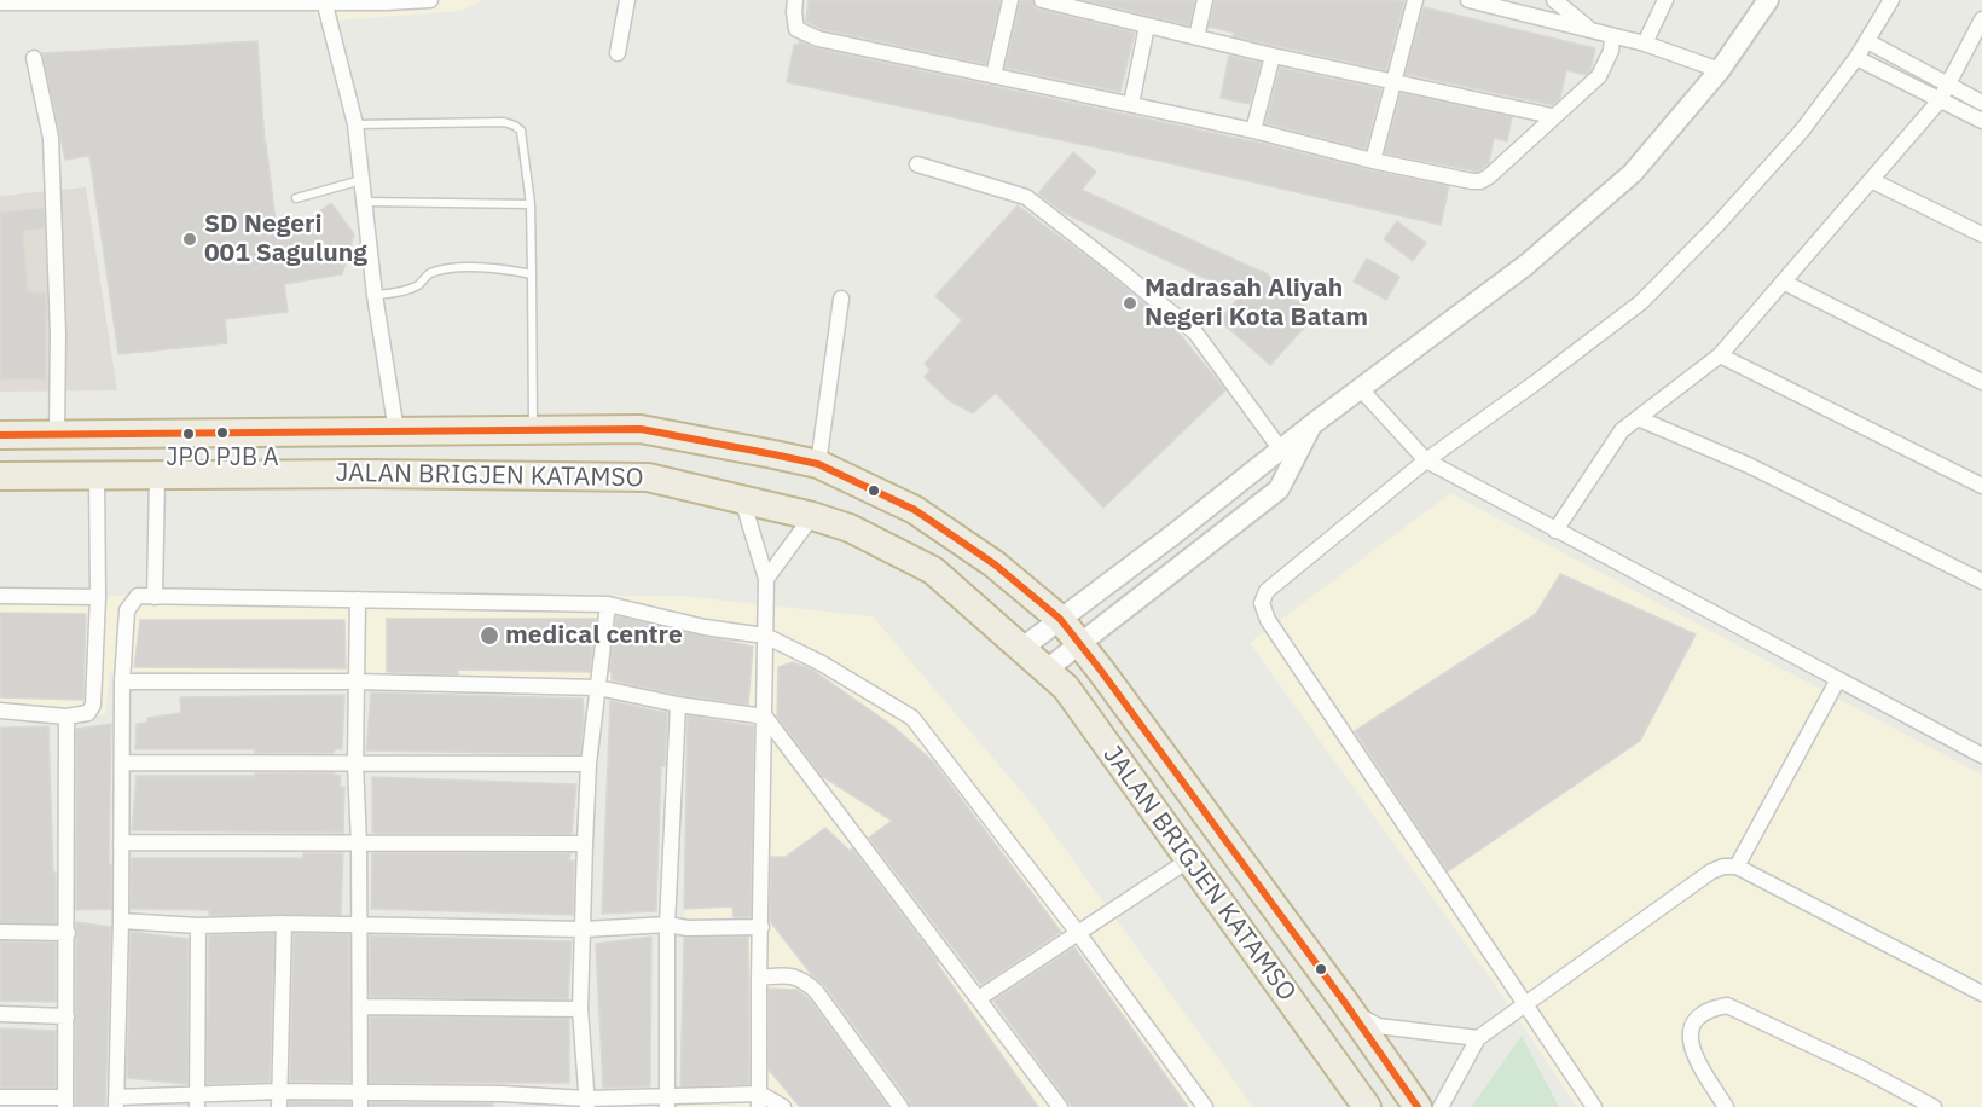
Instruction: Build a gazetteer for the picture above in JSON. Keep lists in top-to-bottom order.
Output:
{
  "streets": {
    "highway": ["JALAN BRIGJEN KATAMSO"]
  },
  "places": [
    "SD Negeri 001 Sagulung",
    "Madrasah Aliyah Negeri Kota Batam",
    "JPO PJB A",
    "medical centre"
  ]
}
